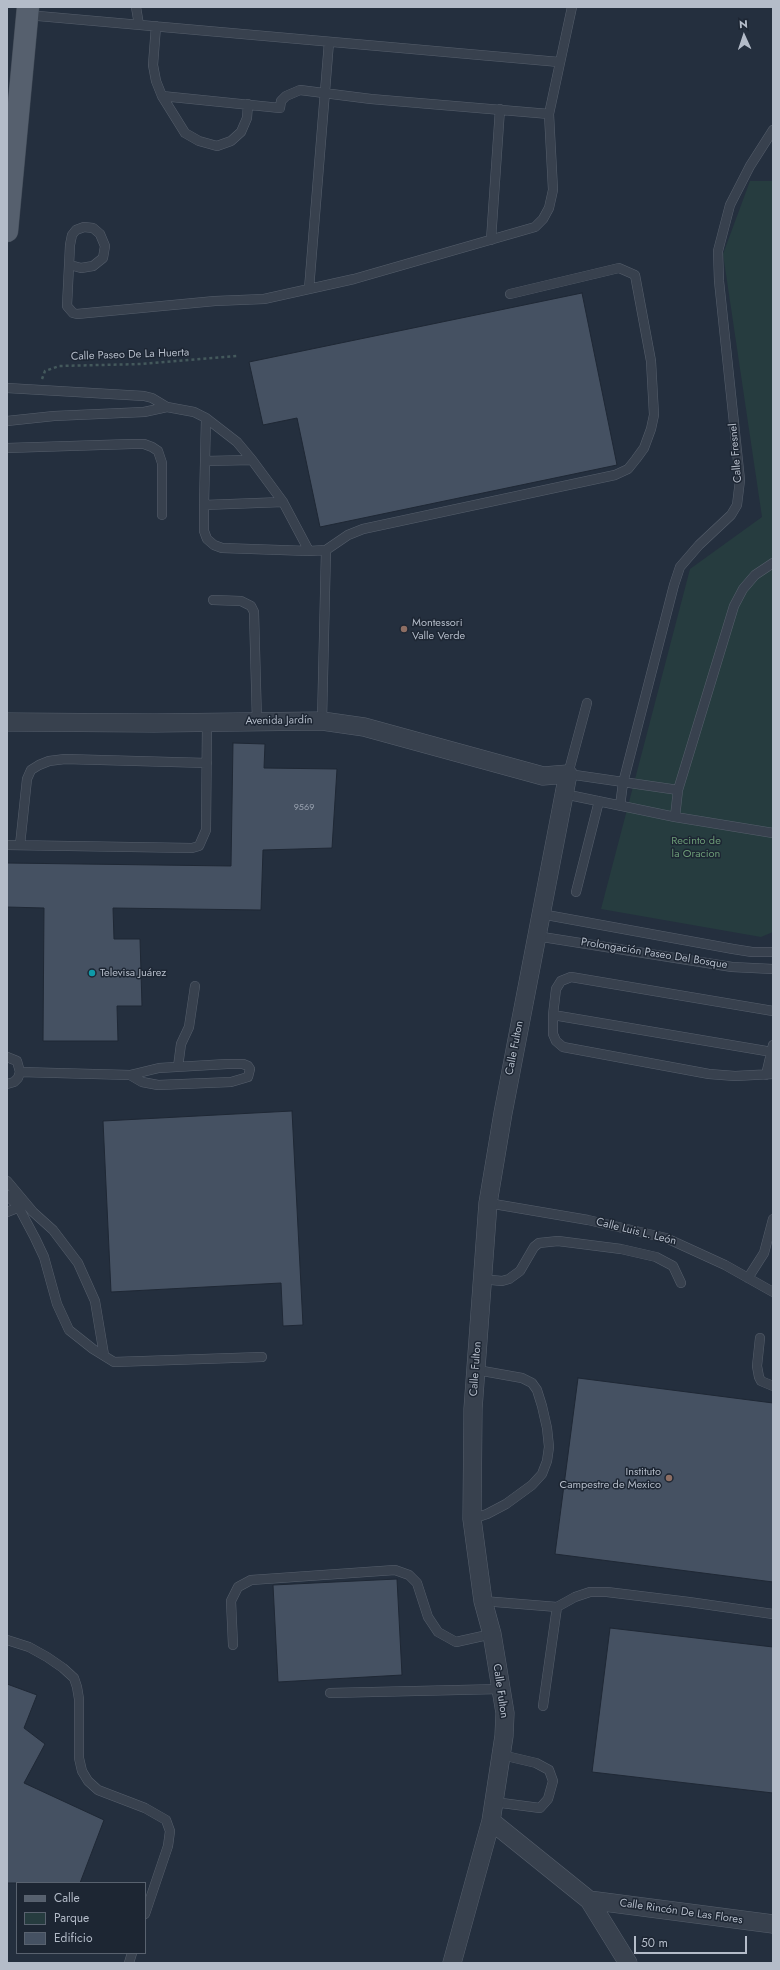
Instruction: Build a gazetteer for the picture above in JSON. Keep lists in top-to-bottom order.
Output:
{
  "streets": {
    "street": ["Avenida Jardín", "Calle Fulton", "Calle Rincón De Las Flores"],
    "lane": ["Calle Fresnel", "Prolongación Paseo Del Bosque", "Calle Luis L. León"],
    "path": ["Calle Paseo De La Huerta"]
  },
  "crossings": [
    ["Avenida Jardín", "Calle Fulton"],
    ["Prolongación Paseo Del Bosque", "Calle Fulton"],
    ["Calle Fulton", "Calle Luis L. León"]
  ],
  "parks": ["Recinto de la Oracion"],
  "places": ["Montessori Valle Verde", "Televisa Juárez", "Instituto Campestre de Mexico"],
  "house_numbers": ["9569"],
  "legend": ["Calle", "Parque", "Edificio"],
  "scale_bar": "50 m",
  "north": "top"
}
